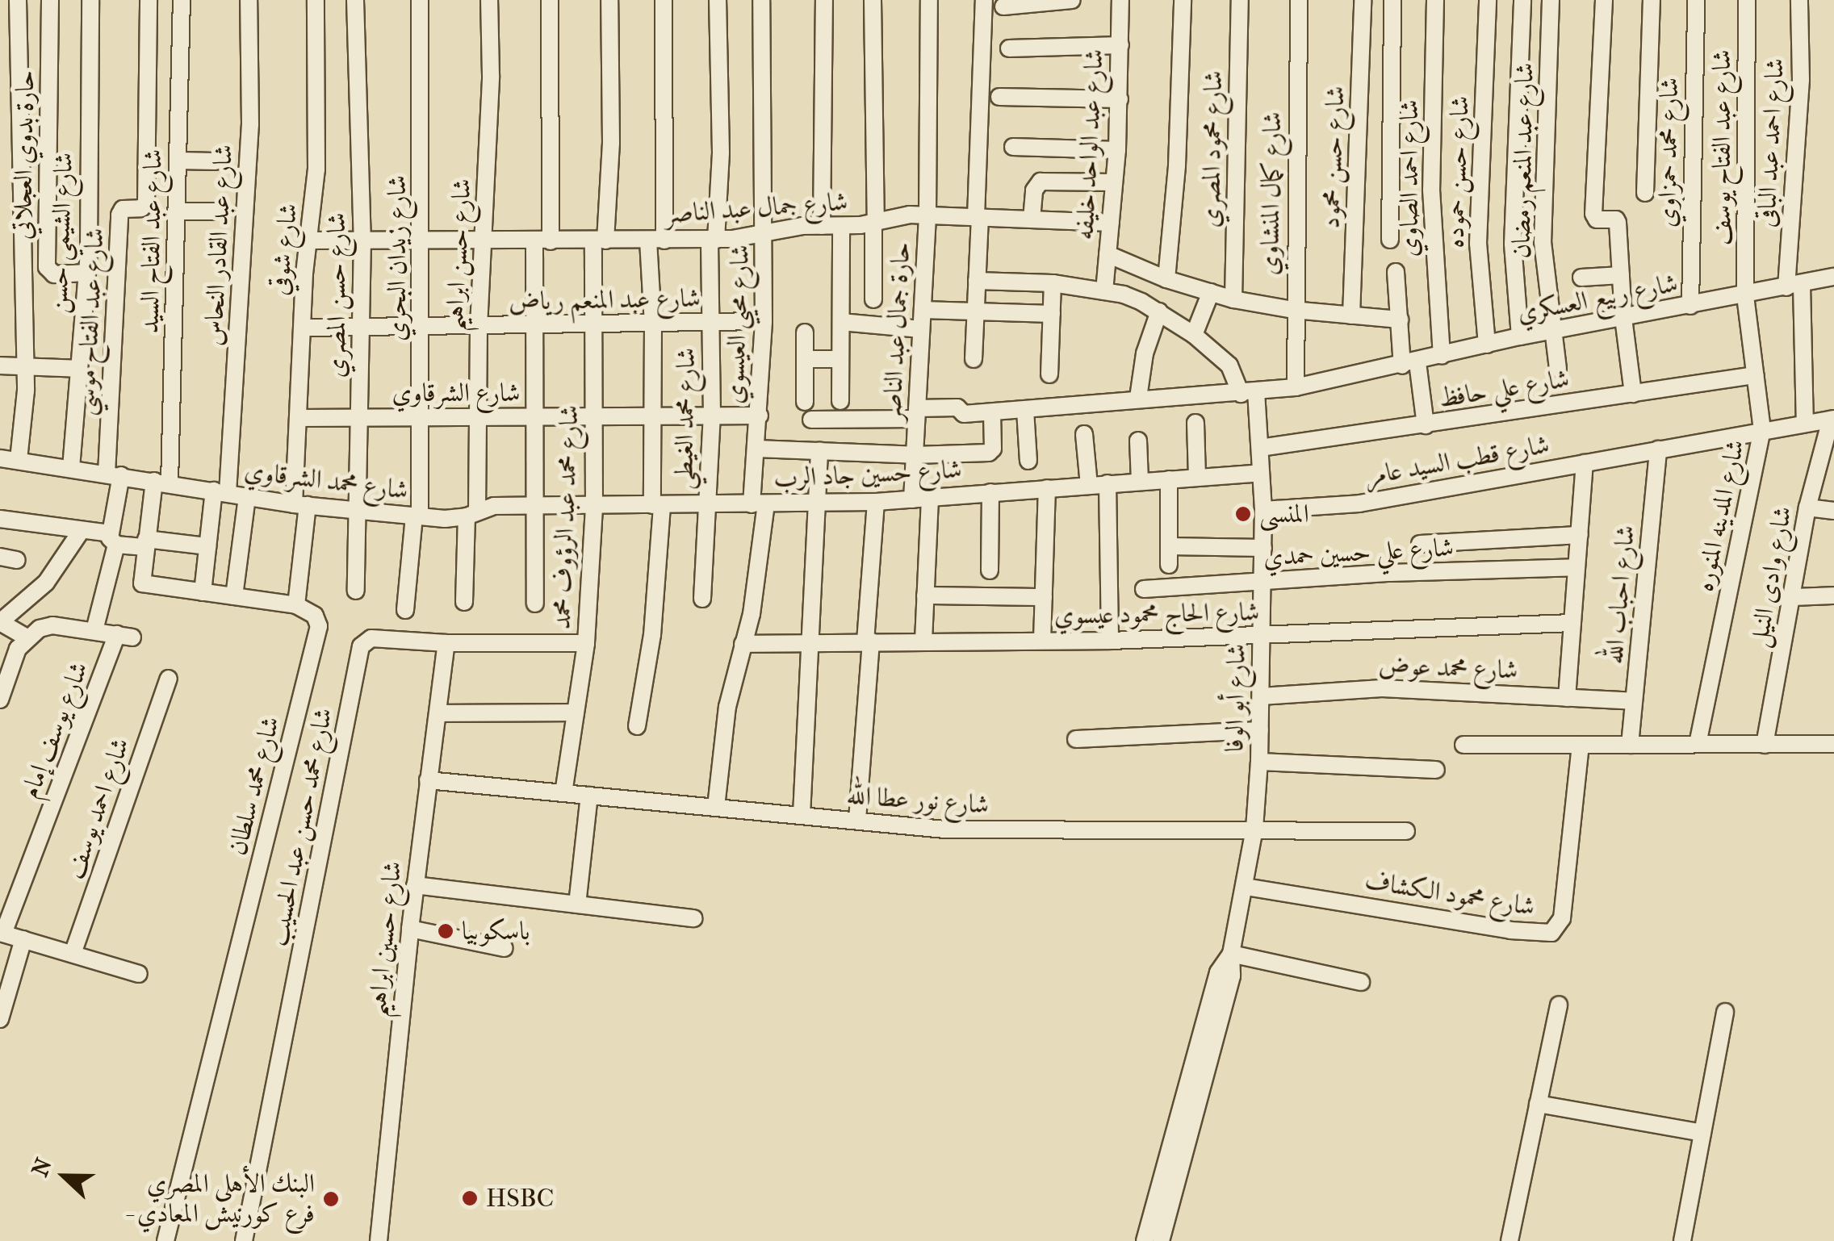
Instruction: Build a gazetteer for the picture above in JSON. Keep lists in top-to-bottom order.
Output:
{
  "streets": {
    "street": [
      "شارع احمد عبد الباقى",
      "شارع عبد الواحد خليفه",
      "شارع عبد الفتاح يوسف",
      "شارع محمود المصري",
      "شارع محمد حمزاوي",
      "حارة بدوي العجلاتي",
      "شارع حسن محمود",
      "شارع عبد المنعم رمضان",
      "شارع حسن حموده",
      "شارع احمد الصاوي",
      "شارع كمال المنشاوي",
      "شارع جمال عبد الناصر",
      "شارع الشيمي حسن",
      "شارع عبد الفتاح السيد",
      "شارع عبد القادر النحاس",
      "شارع شوقي",
      "شارع حسن ابراهيم",
      "شارع زيدان البحري",
      "شارع حسن المصري",
      "شارع ربيع العسكري",
      "شارع عبد المنعم رياض",
      "شارع عبد الفتاح موسي",
      "شارع محيي العيسوي",
      "حارة جمال عبد الناصر",
      "شارع علي حافظ",
      "شارع الشرقاوي",
      "شارع محمد الغيطي",
      "شارع قطب السيد عامر",
      "شارع حسين جاد الرب",
      "شارع محمد الشرقاوي",
      "شارع المدينه المنوره",
      "شارع محمد عبد الرؤوف محمد",
      "شارع علي حسين حمدي",
      "شارع وادى النيل",
      "شارع احباب الله",
      "شارع الحاج محمود عيسوي",
      "شارع محمد عوض",
      "شارع أبو الوفا",
      "شارع يوسف إمام",
      "شارع محمد سلطان",
      "شارع نور عطا الله",
      "شارع احمد يوسف",
      "شارع محمد حسن عبد الحسيب",
      "شارع محمود الكشاف",
      "شارع حسين ابراهيم"
    ]
  },
  "crossings": [
    ["شارع احمد عبد الباقى", "شارع ربيع العسكري"],
    ["شارع احمد عبد الباقى", "شارع قطب السيد عامر"],
    ["شارع عبد الواحد خليفه", "شارع جمال عبد الناصر"],
    ["شارع عبد الفتاح يوسف", "شارع ربيع العسكري"],
    ["شارع عبد الفتاح يوسف", "شارع المدينه المنوره"],
    ["شارع محمد حمزاوي", "شارع ربيع العسكري"],
    ["حارة بدوي العجلاتي", "شارع الشيمي حسن"],
    ["شارع عبد المنعم رمضان", "شارع ربيع العسكري"],
    ["شارع حسن حموده", "شارع ربيع العسكري"],
    ["شارع احمد الصاوي", "شارع ربيع العسكري"],
    ["شارع كمال المنشاوي", "شارع ربيع العسكري"],
    ["شارع جمال عبد الناصر", "شارع شوقي"],
    ["شارع جمال عبد الناصر", "شارع حسن ابراهيم"],
    ["شارع جمال عبد الناصر", "شارع زيدان البحري"],
    ["شارع جمال عبد الناصر", "شارع حسن المصري"],
    ["شارع جمال عبد الناصر", "شارع محيي العيسوي"],
    ["شارع جمال عبد الناصر", "حارة جمال عبد الناصر"],
    ["شارع جمال عبد الناصر", "شارع محمد الغيطي"],
    ["شارع جمال عبد الناصر", "شارع محمد عبد الرؤوف محمد"],
    ["شارع الشيمي حسن", "شارع محمد الشرقاوي"],
    ["شارع عبد الفتاح السيد", "شارع محمد الشرقاوي"],
    ["شارع عبد القادر النحاس", "شارع محمد الشرقاوي"],
    ["شارع شوقي", "شارع عبد المنعم رياض"],
    ["شارع شوقي", "شارع الشرقاوي"],
    ["شارع شوقي", "شارع محمد الشرقاوي"],
    ["شارع شوقي", "شارع محمد سلطان"],
    ["شارع حسن ابراهيم", "شارع عبد المنعم رياض"],
    ["شارع حسن ابراهيم", "شارع الشرقاوي"],
    ["شارع حسن ابراهيم", "شارع حسين جاد الرب"],
    ["شارع حسن ابراهيم", "شارع محمد الشرقاوي"],
    ["شارع زيدان البحري", "شارع عبد المنعم رياض"],
    ["شارع زيدان البحري", "شارع الشرقاوي"],
    ["شارع زيدان البحري", "شارع محمد الشرقاوي"],
    ["شارع حسن المصري", "شارع عبد المنعم رياض"],
    ["شارع حسن المصري", "شارع الشرقاوي"],
    ["شارع حسن المصري", "شارع محمد الشرقاوي"],
    ["شارع ربيع العسكري", "حارة جمال عبد الناصر"],
    ["شارع ربيع العسكري", "شارع المدينه المنوره"],
    ["شارع ربيع العسكري", "شارع أبو الوفا"],
    ["شارع عبد المنعم رياض", "شارع محيي العيسوي"],
    ["شارع عبد المنعم رياض", "شارع محمد الغيطي"],
    ["شارع عبد المنعم رياض", "شارع محمد عبد الرؤوف محمد"],
    ["شارع عبد الفتاح موسي", "شارع محمد الشرقاوي"],
    ["شارع محيي العيسوي", "شارع الشرقاوي"],
    ["شارع محيي العيسوي", "شارع حسين جاد الرب"],
    ["شارع محيي العيسوي", "شارع الحاج محمود عيسوي"],
    ["شارع محيي العيسوي", "شارع نور عطا الله"],
    ["حارة جمال عبد الناصر", "شارع حسين جاد الرب"],
    ["شارع علي حافظ", "شارع المدينه المنوره"],
    ["شارع علي حافظ", "شارع أبو الوفا"],
    ["شارع الشرقاوي", "شارع محمد الغيطي"],
    ["شارع الشرقاوي", "شارع محمد عبد الرؤوف محمد"],
    ["شارع محمد الغيطي", "شارع حسين جاد الرب"],
    ["شارع قطب السيد عامر", "شارع المدينه المنوره"],
    ["شارع قطب السيد عامر", "شارع وادى النيل"],
    ["شارع قطب السيد عامر", "شارع احباب الله"],
    ["شارع قطب السيد عامر", "شارع أبو الوفا"],
    ["شارع حسين جاد الرب", "شارع محمد الشرقاوي"],
    ["شارع حسين جاد الرب", "شارع محمد عبد الرؤوف محمد"],
    ["شارع حسين جاد الرب", "شارع أبو الوفا"],
    ["شارع محمد عبد الرؤوف محمد", "شارع نور عطا الله"],
    ["شارع محمد عبد الرؤوف محمد", "شارع محمد حسن عبد الحسيب"],
    ["شارع علي حسين حمدي", "شارع أبو الوفا"],
    ["شارع احباب الله", "شارع محمد عوض"],
    ["شارع الحاج محمود عيسوي", "شارع أبو الوفا"],
    ["شارع محمد عوض", "شارع أبو الوفا"],
    ["شارع أبو الوفا", "شارع نور عطا الله"],
    ["شارع أبو الوفا", "شارع محمود الكشاف"],
    ["شارع نور عطا الله", "شارع حسين ابراهيم"],
    ["شارع محمد حسن عبد الحسيب", "شارع حسين ابراهيم"]
  ],
  "places": [
    "المنسى",
    "باسكوبيا",
    "HSBC",
    "البنك الأهلي المصري - فرع كورنيش المعادي"
  ],
  "north": "left"
}
